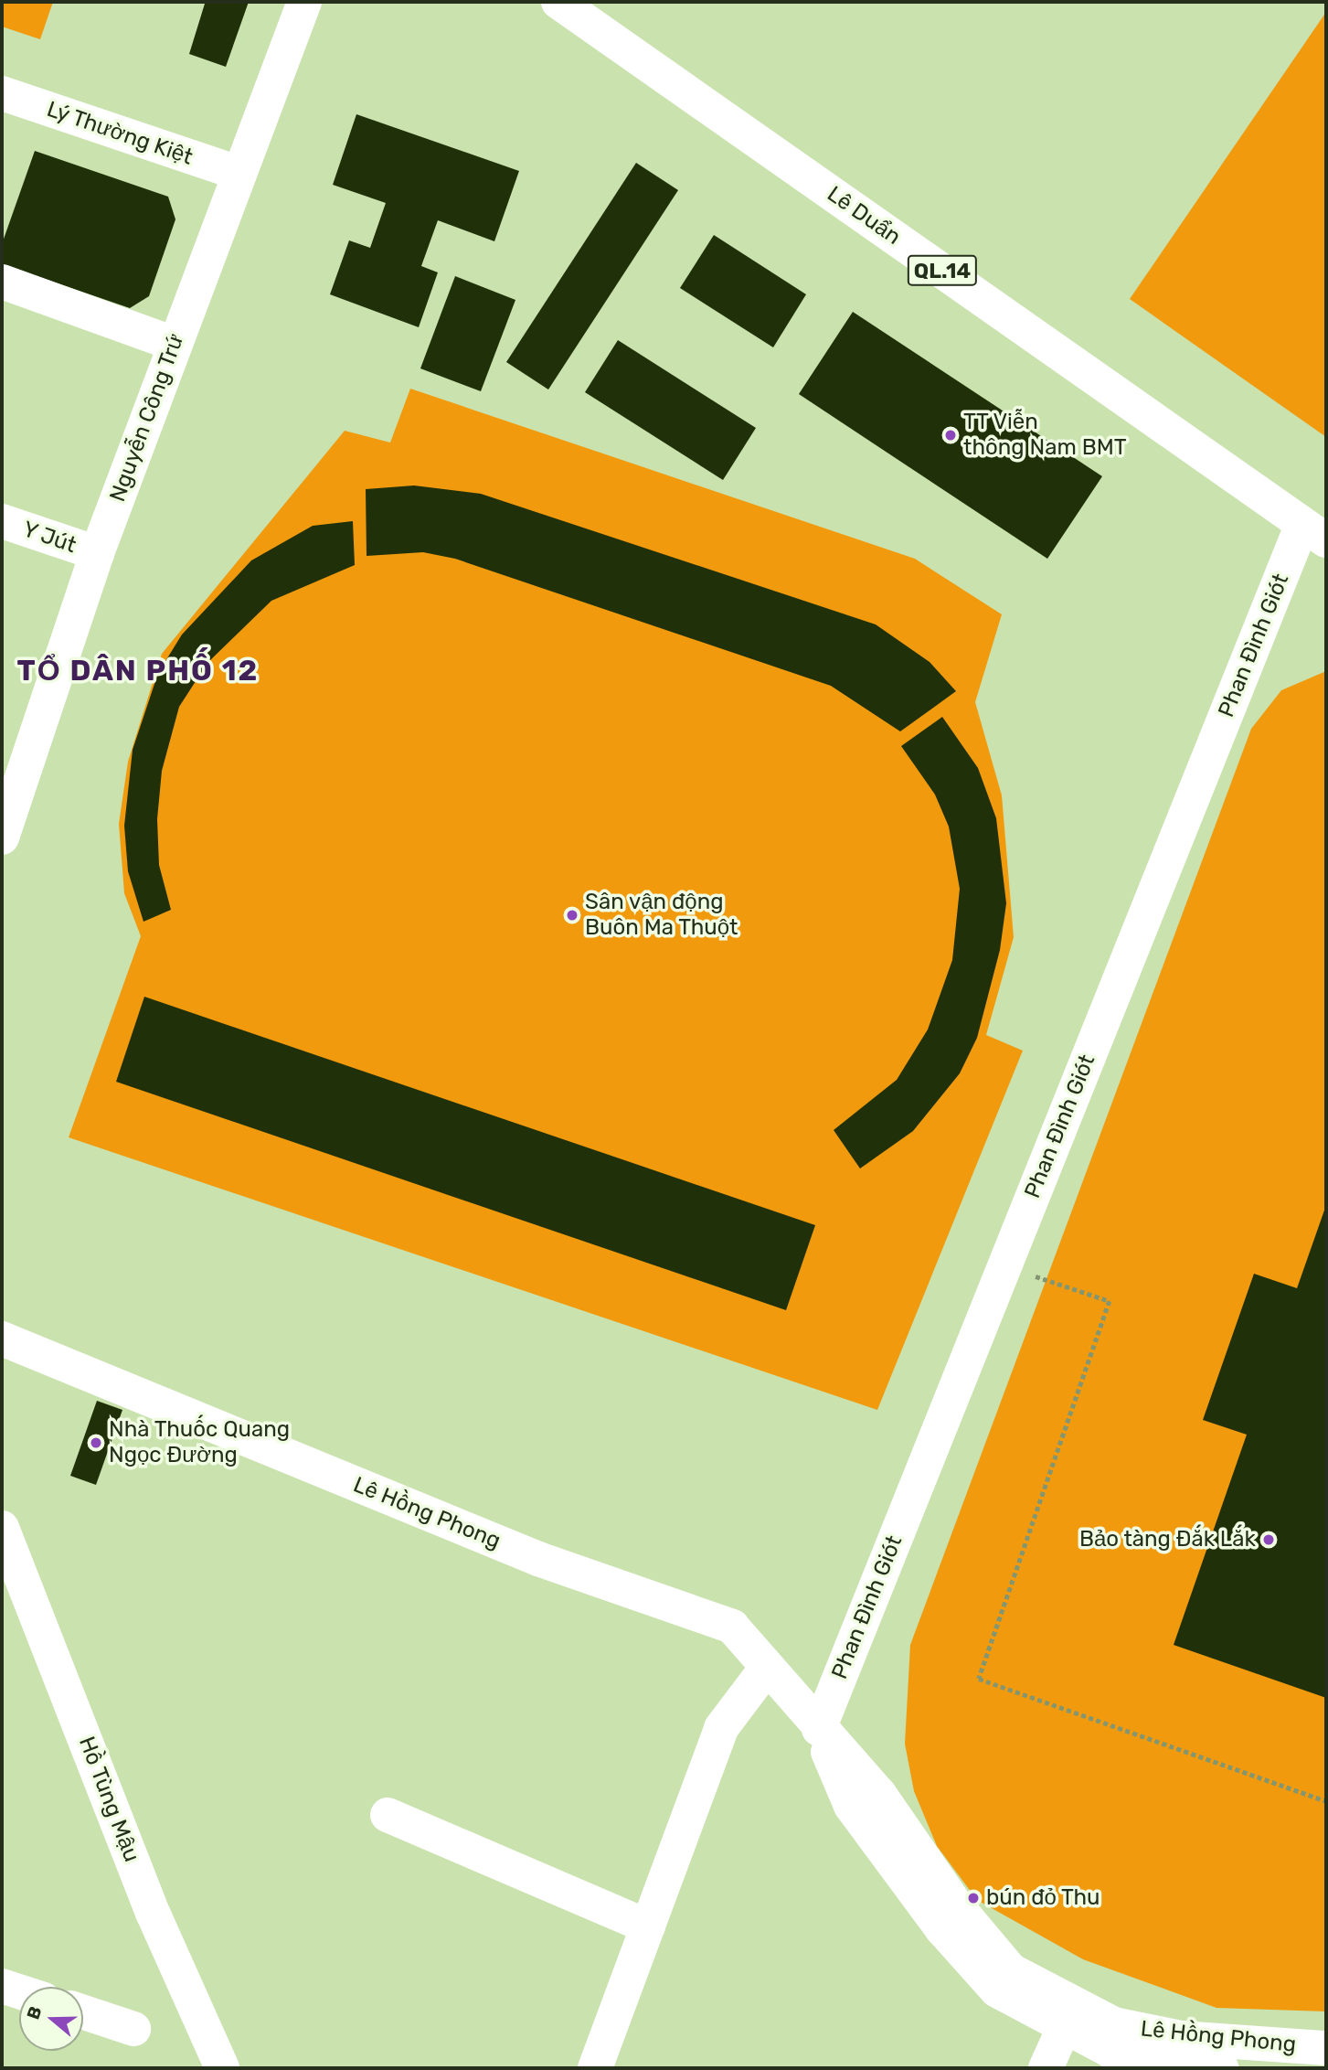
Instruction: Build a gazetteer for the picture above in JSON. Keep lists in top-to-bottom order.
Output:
{
  "streets": {
    "street": [
      "Lý Thường Kiệt",
      "Lê Duẩn",
      "QL.14",
      "Nguyễn Công Trứ",
      "Y Jút",
      "Phan Đình Giót",
      "Lê Hồng Phong",
      "Hồ Tùng Mậu"
    ]
  },
  "crossings": [
    ["Lý Thường Kiệt", "Nguyễn Công Trứ"],
    ["Lê Duẩn", "Phan Đình Giót"],
    ["Nguyễn Công Trứ", "Y Jút"],
    ["Phan Đình Giót", "Lê Hồng Phong"]
  ],
  "districts": ["TỔ DÂN PHỐ 12"],
  "places": [
    "TT Viễn thông Nam BMT",
    "Sân vận động Buôn Ma Thuột",
    "Nhà Thuốc Quang Ngọc Đường",
    "Bảo tàng Đắk Lắk",
    "bún đỏ Thu"
  ],
  "north": "left"
}
